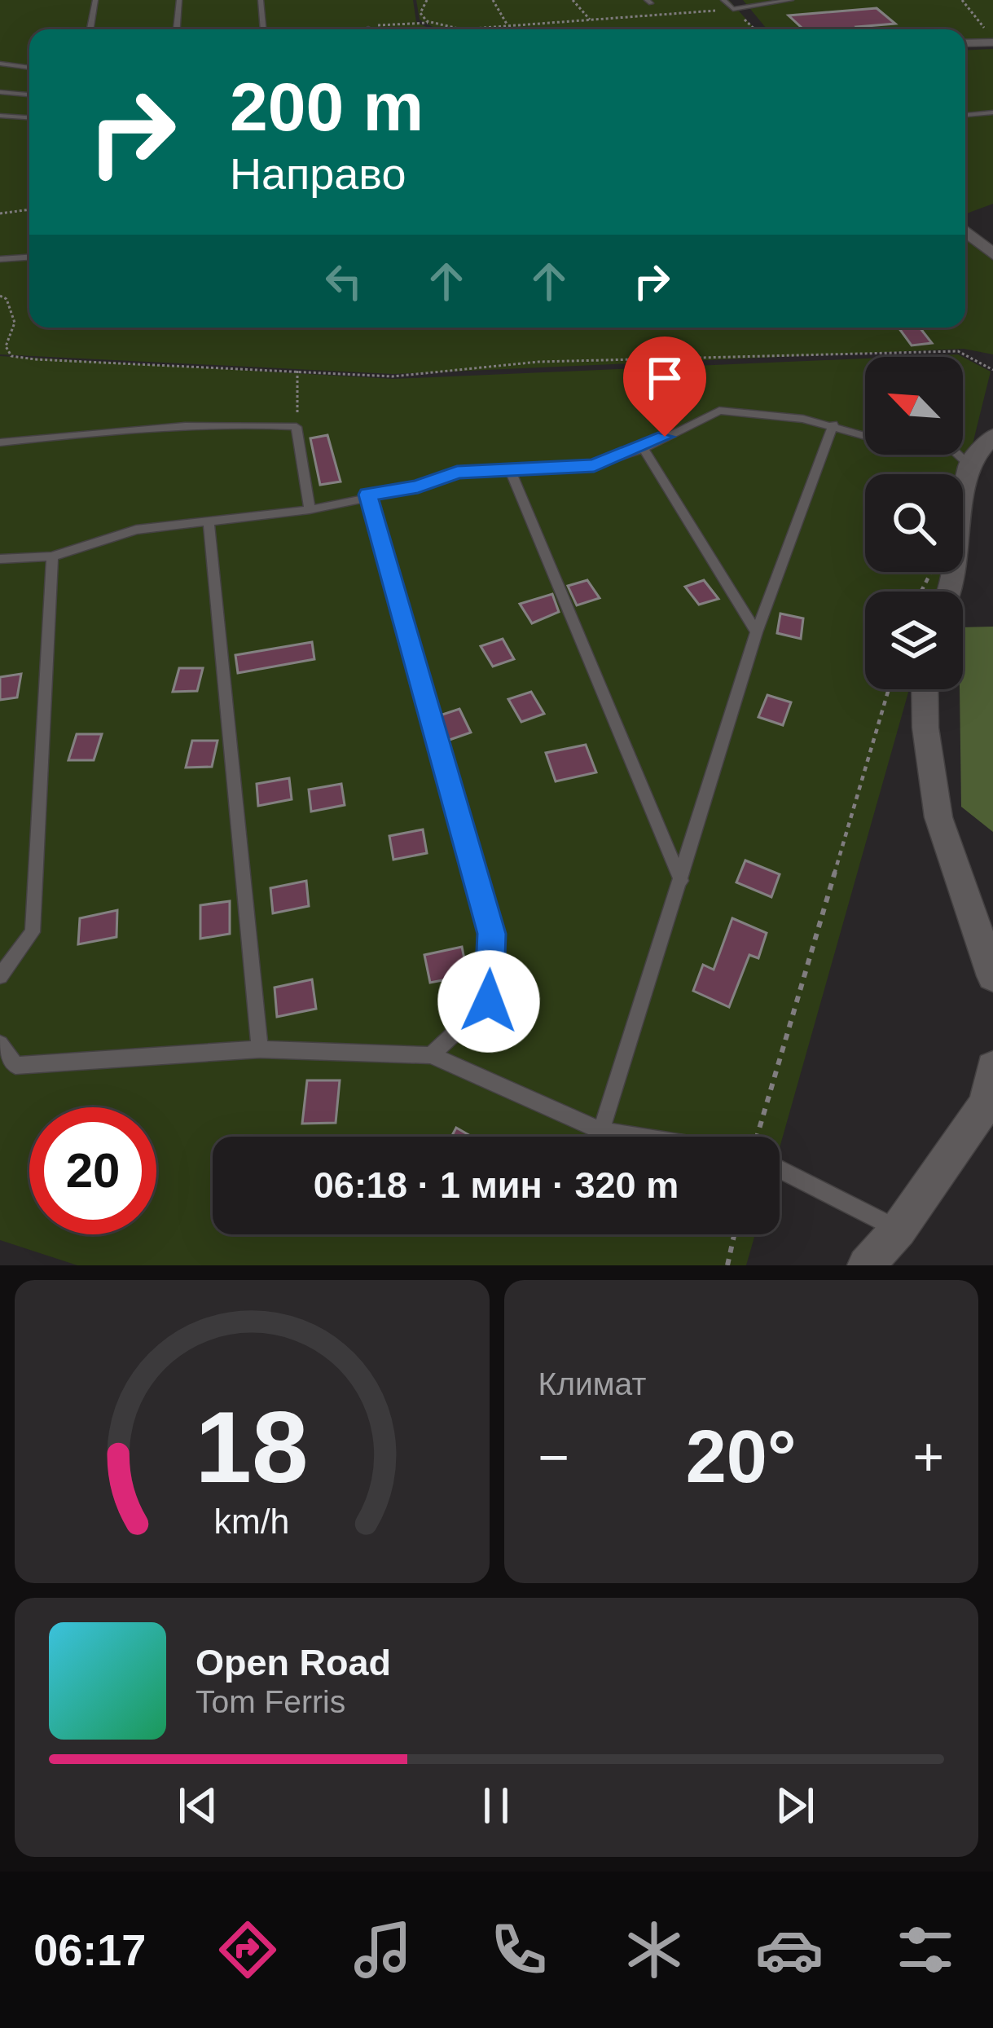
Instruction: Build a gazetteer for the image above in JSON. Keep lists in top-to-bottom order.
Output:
{
  "north": "top left",
  "page": {
    "turn": ["200 m", "Направо"],
    "limit": "20",
    "trip": "06:18 · 1 мин · 320 m",
    "tile": "Климат",
    "heat": ["−", "20°", "+"],
    "song": ["Open Road", "Tom Ferris"],
    "tabs": "06:17",
    "gauge": ["18", "km/h"]
  }
}
